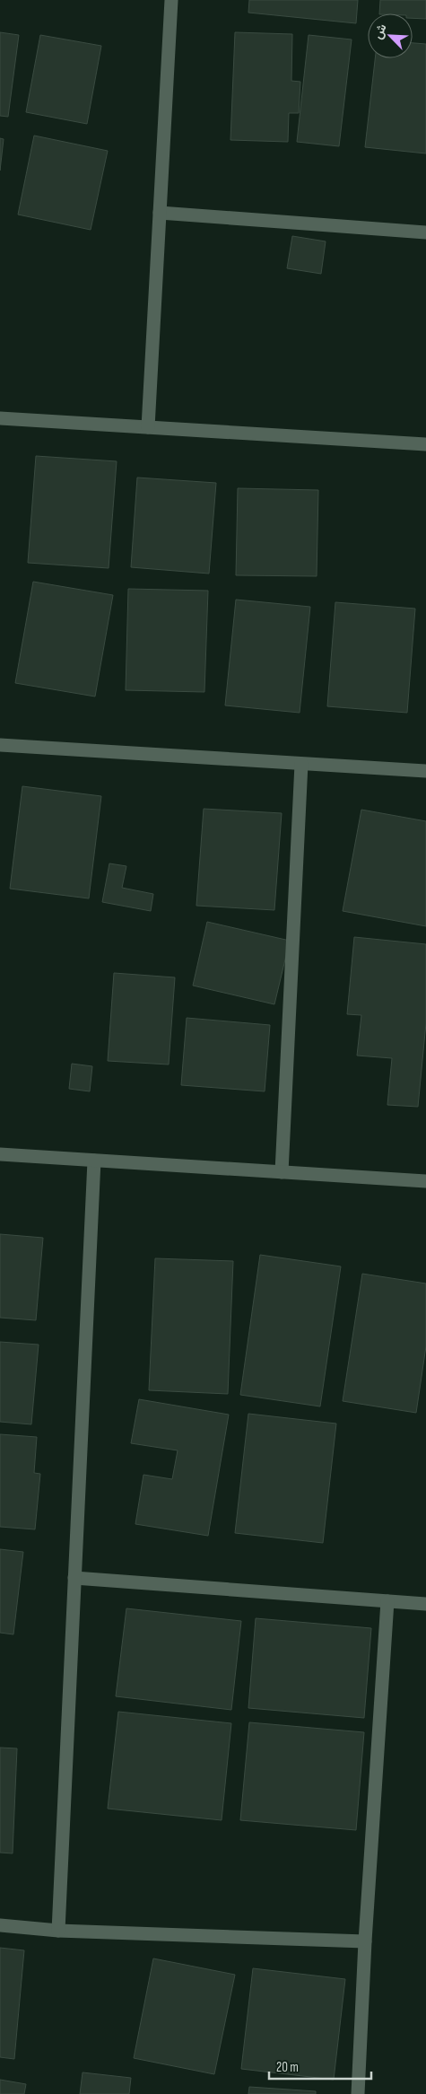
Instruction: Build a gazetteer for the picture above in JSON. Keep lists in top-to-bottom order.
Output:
{
  "scale_bar": "20 m",
  "north": "top left"
}
